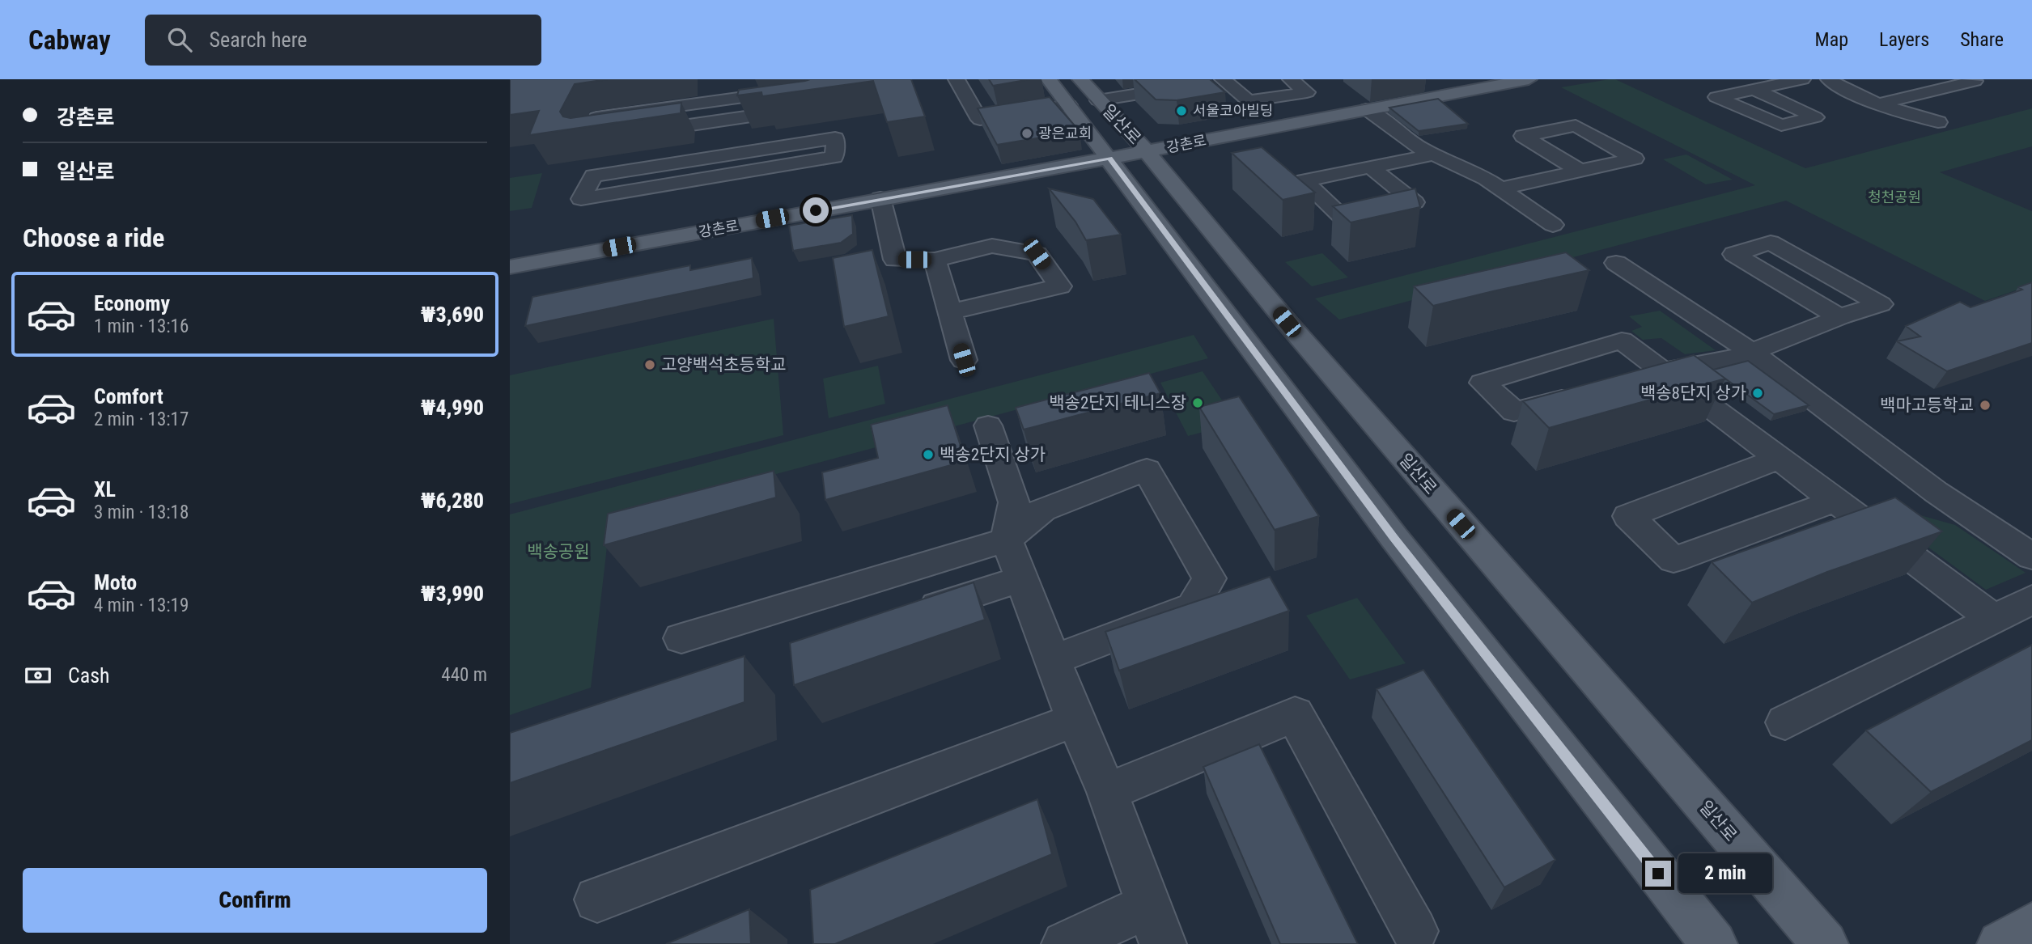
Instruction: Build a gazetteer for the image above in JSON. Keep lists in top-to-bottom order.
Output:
{
  "streets": {
    "main road": ["일산로", "강촌로"]
  },
  "crossings": [
    ["일산로", "강촌로"]
  ],
  "parks": ["청천공원", "백송공원"],
  "places": [
    "서울코아빌딩",
    "광은교회",
    "고양백석초등학교",
    "백송8단지 상가",
    "백송2단지 테니스장",
    "백마고등학교",
    "백송2단지 상가"
  ],
  "page": {
    "header": "Cabway",
    "search": "Search here",
    "nav": ["Map", "Layers", "Share"],
    "banner": ["강촌로", "일산로"],
    "heading": "Choose a ride",
    "list": [
      {
        "name": "Economy",
        "note": "1 min · 13:16",
        "value": "₩3,690"
      },
      {
        "name": "Comfort",
        "note": "2 min · 13:17",
        "value": "₩4,990"
      },
      {
        "name": "XL",
        "note": "3 min · 13:18",
        "value": "₩6,280"
      },
      {
        "name": "Moto",
        "note": "4 min · 13:19",
        "value": "₩3,990"
      }
    ],
    "pay": ["Cash", "440 m"],
    "bubble": "2 min",
    "buttons": "Confirm"
  }
}
